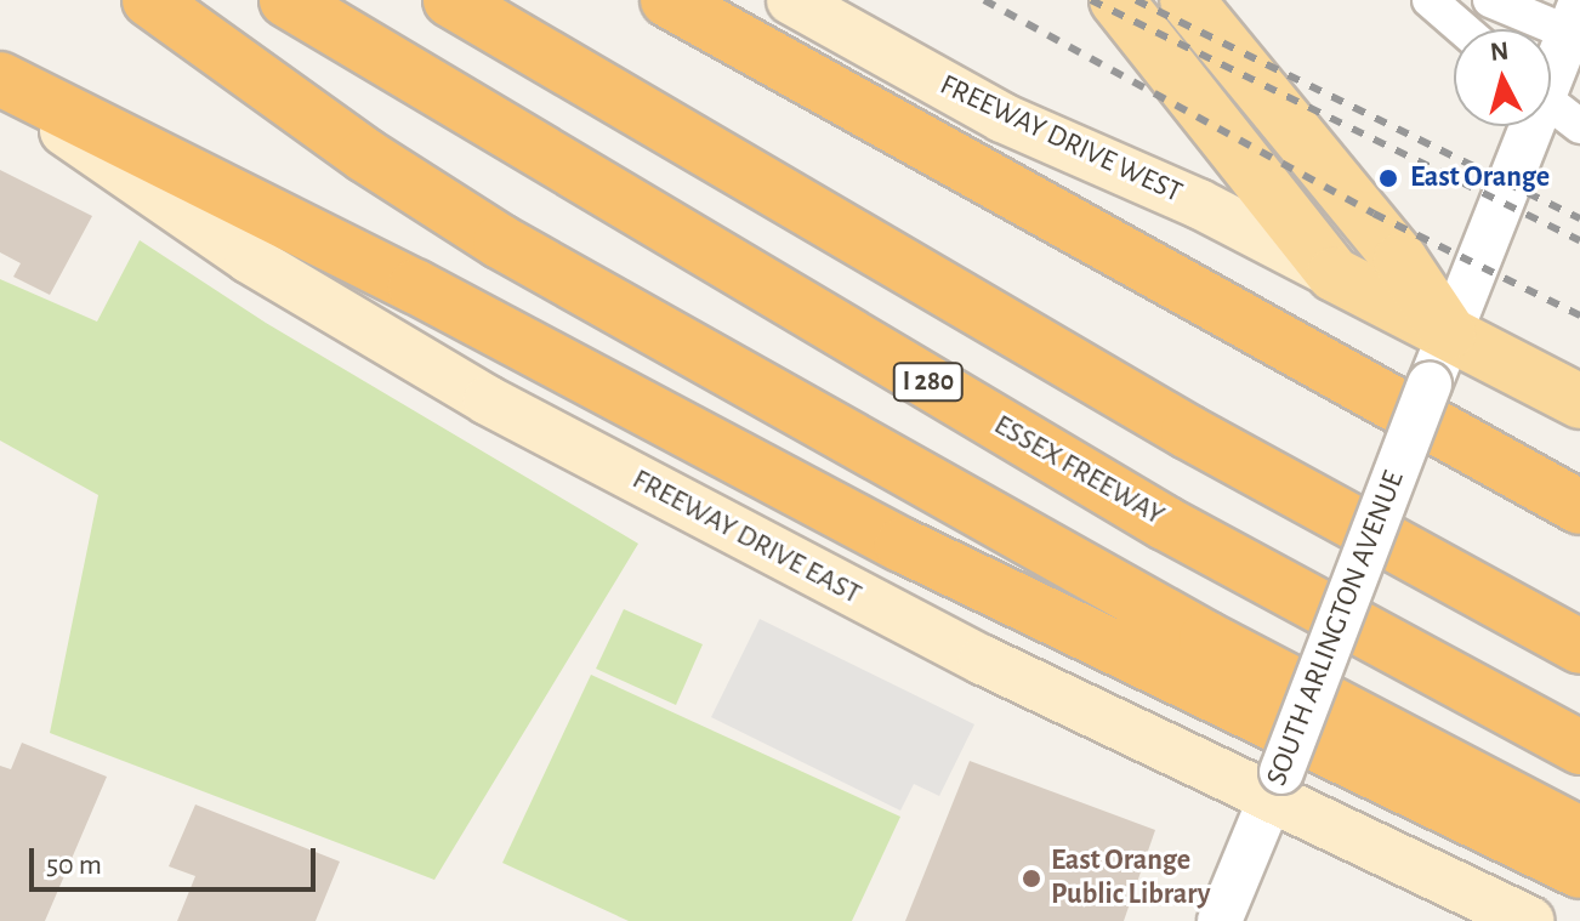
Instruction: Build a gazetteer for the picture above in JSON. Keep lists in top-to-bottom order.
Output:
{
  "streets": {
    "highway": ["I 280", "ESSEX FREEWAY"],
    "main road": ["FREEWAY DRIVE WEST", "FREEWAY DRIVE EAST"],
    "street": ["SOUTH ARLINGTON AVENUE"]
  },
  "crossings": [
    ["FREEWAY DRIVE EAST", "SOUTH ARLINGTON AVENUE"]
  ],
  "places": ["East Orange", "East Orange Public Library"],
  "scale_bar": "50 m",
  "north": "top"
}
